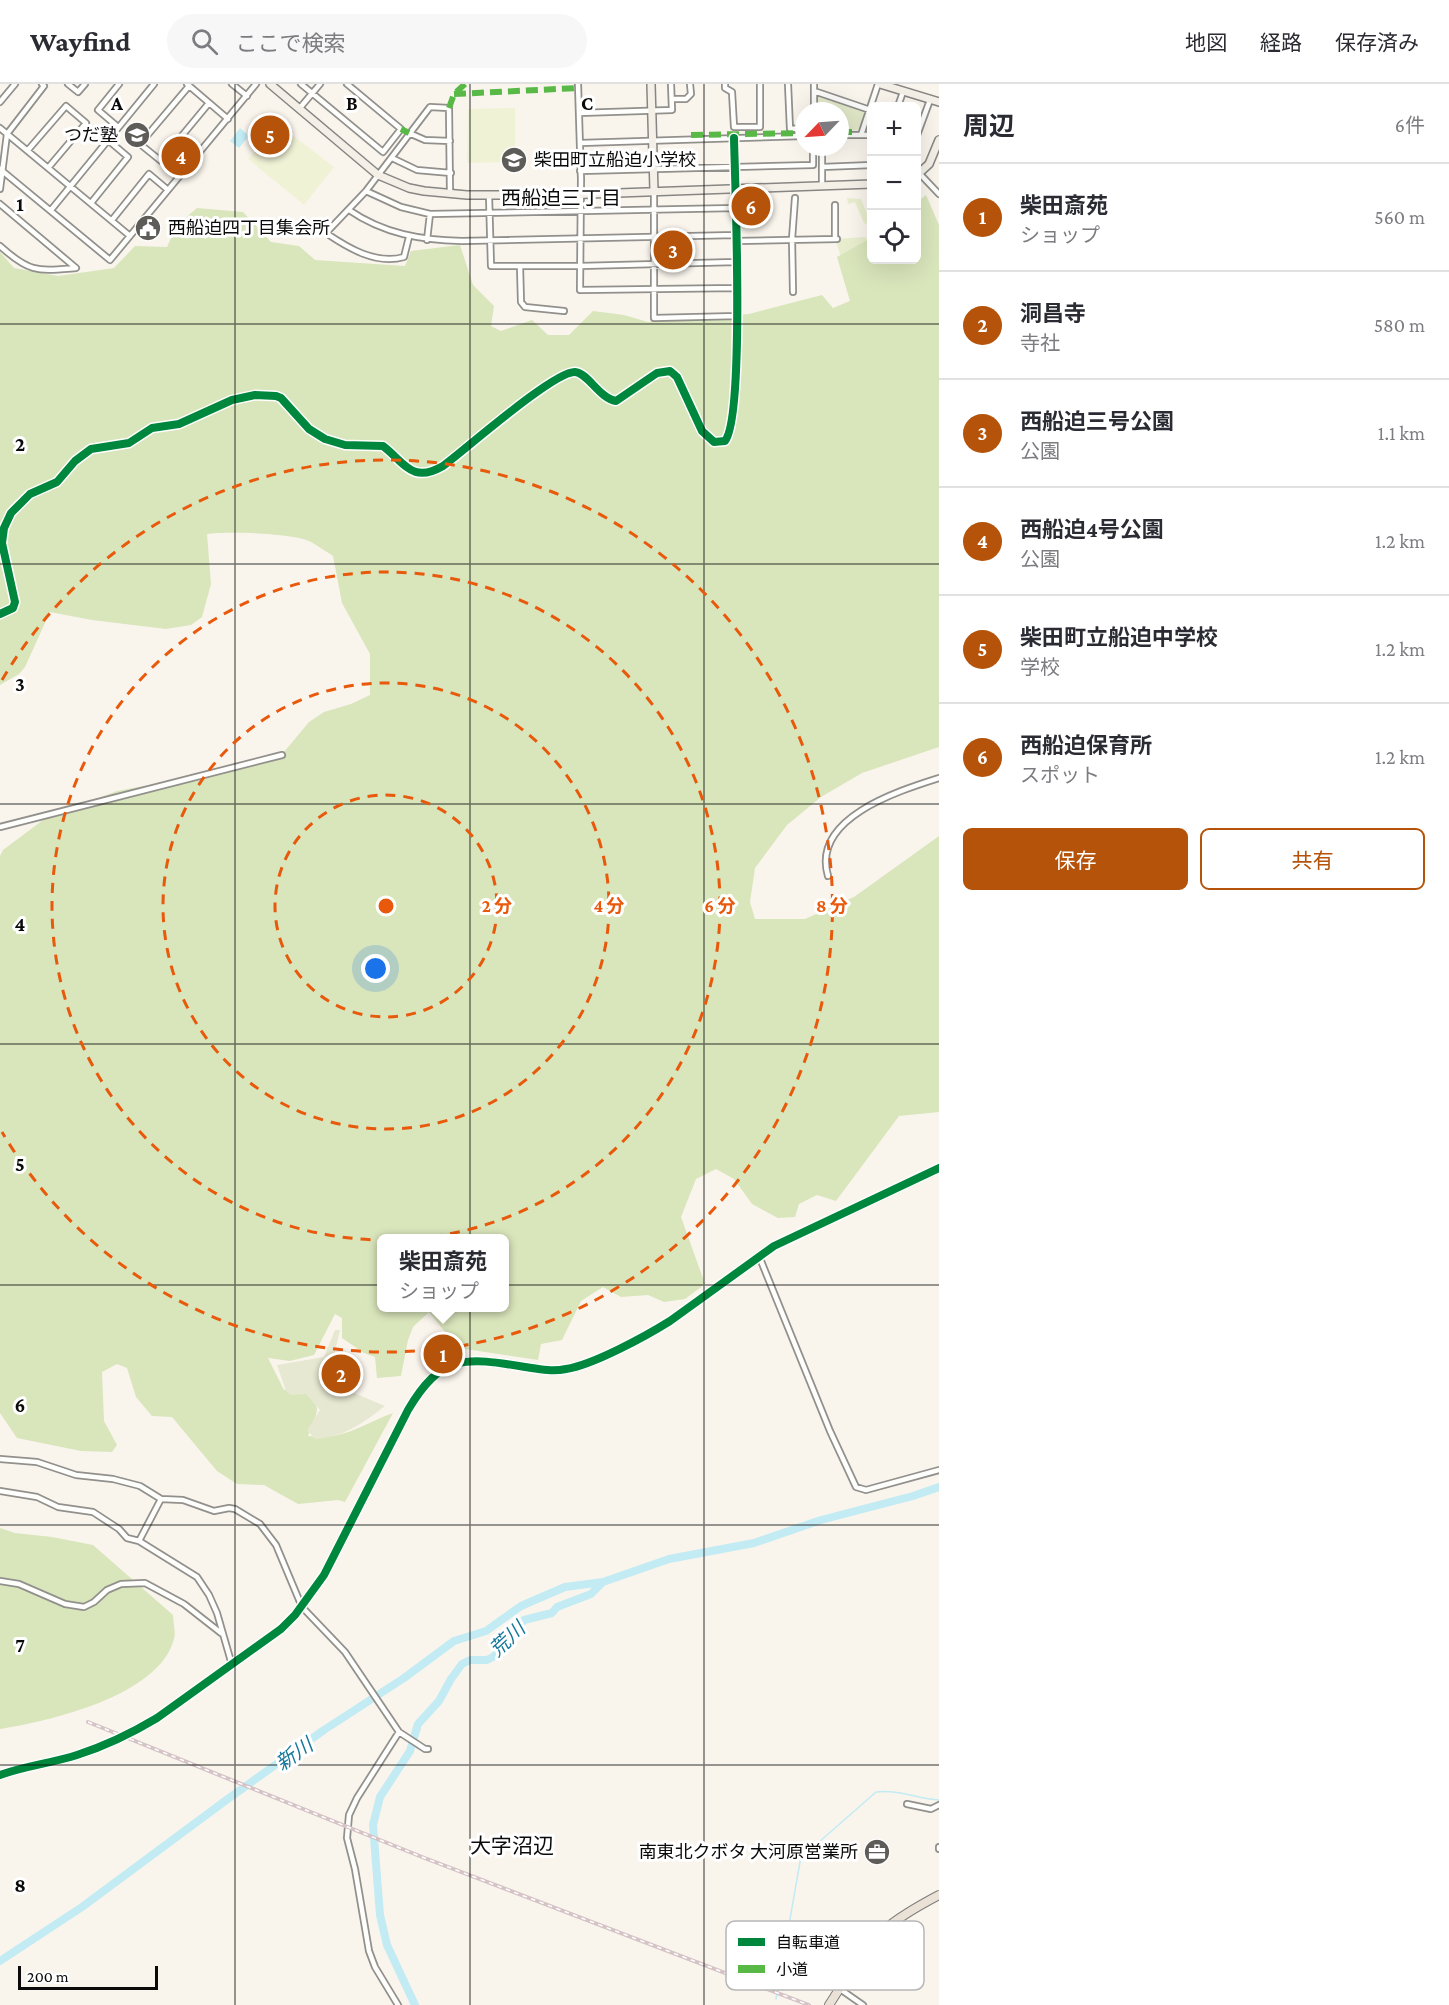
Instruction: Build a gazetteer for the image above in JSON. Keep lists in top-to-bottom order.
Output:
{
  "districts": ["西船迫三丁目", "大字沼辺"],
  "water": ["荒川", "新川"],
  "places": {
    "school or university": ["つだ塾", "柴田町立船迫小学校"],
    "public building": ["西船迫四丁目集会所"],
    "office": ["南東北クボタ 大河原営業所"]
  },
  "legend": ["自転車道", "小道"],
  "scale_bar": "200 m",
  "north": "bottom left",
  "page": {
    "header": "Wayfind",
    "search": "ここで検索",
    "nav": ["地図", "経路", "保存済み"],
    "heading": ["周辺", "6件"],
    "map_buttons": ["+", "−"],
    "pins": [
      "5",
      "4",
      "6",
      "3",
      "1",
      "2"
    ],
    "list": [
      {
        "mark": "1",
        "name": "柴田斎苑",
        "note": "ショップ",
        "value": "560 m"
      },
      {
        "mark": "2",
        "name": "洞昌寺",
        "note": "寺社",
        "value": "580 m"
      },
      {
        "mark": "3",
        "name": "西船迫三号公園",
        "note": "公園",
        "value": "1.1 km"
      },
      {
        "mark": "4",
        "name": "西船迫4号公園",
        "note": "公園",
        "value": "1.2 km"
      },
      {
        "mark": "5",
        "name": "柴田町立船迫中学校",
        "note": "学校",
        "value": "1.2 km"
      },
      {
        "mark": "6",
        "name": "西船迫保育所",
        "note": "スポット",
        "value": "1.2 km"
      }
    ],
    "buttons": ["保存", "共有"],
    "popup": ["柴田斎苑", "ショップ"],
    "scale": "200 m"
  },
  "grid": {
    "columns": ["A", "B", "C"],
    "rows": [
      "1",
      "2",
      "3",
      "4",
      "5",
      "6",
      "7",
      "8"
    ]
  },
  "rings": [
    "2 分",
    "4 分",
    "6 分",
    "8 分"
  ]
}
